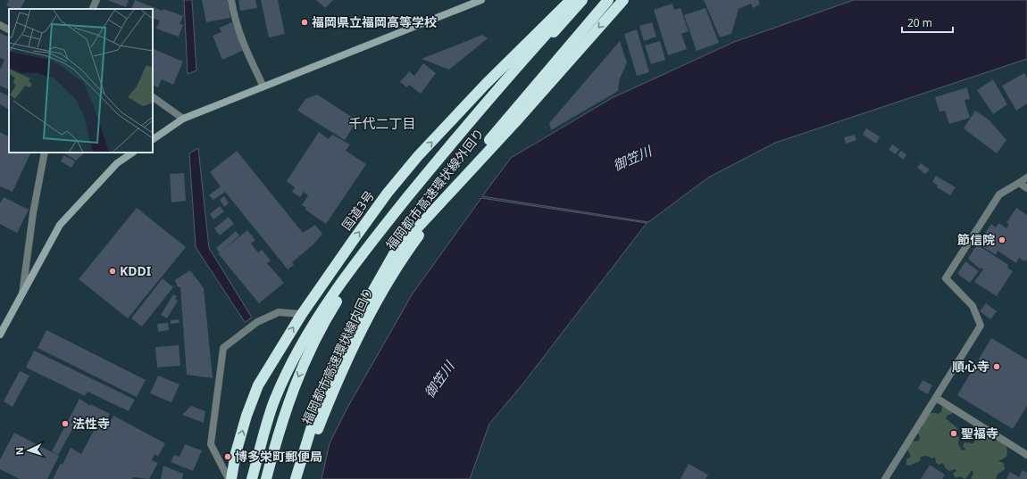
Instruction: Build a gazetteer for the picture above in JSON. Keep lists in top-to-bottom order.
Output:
{
  "streets": {
    "highway": ["福岡都市高速環状線外回り", "国道3号", "福岡都市高速環状線内回り"]
  },
  "crossings": [
    ["福岡都市高速環状線外回り", "福岡都市高速環状線内回り"]
  ],
  "districts": ["千代二丁目"],
  "water": ["御笠川"],
  "places": [
    "福岡県立福岡高等学校",
    "節信院",
    "KDDI",
    "順心寺",
    "法性寺",
    "聖福寺",
    "博多栄町郵便局"
  ],
  "scale_bar": "20 m",
  "north": "left"
}
